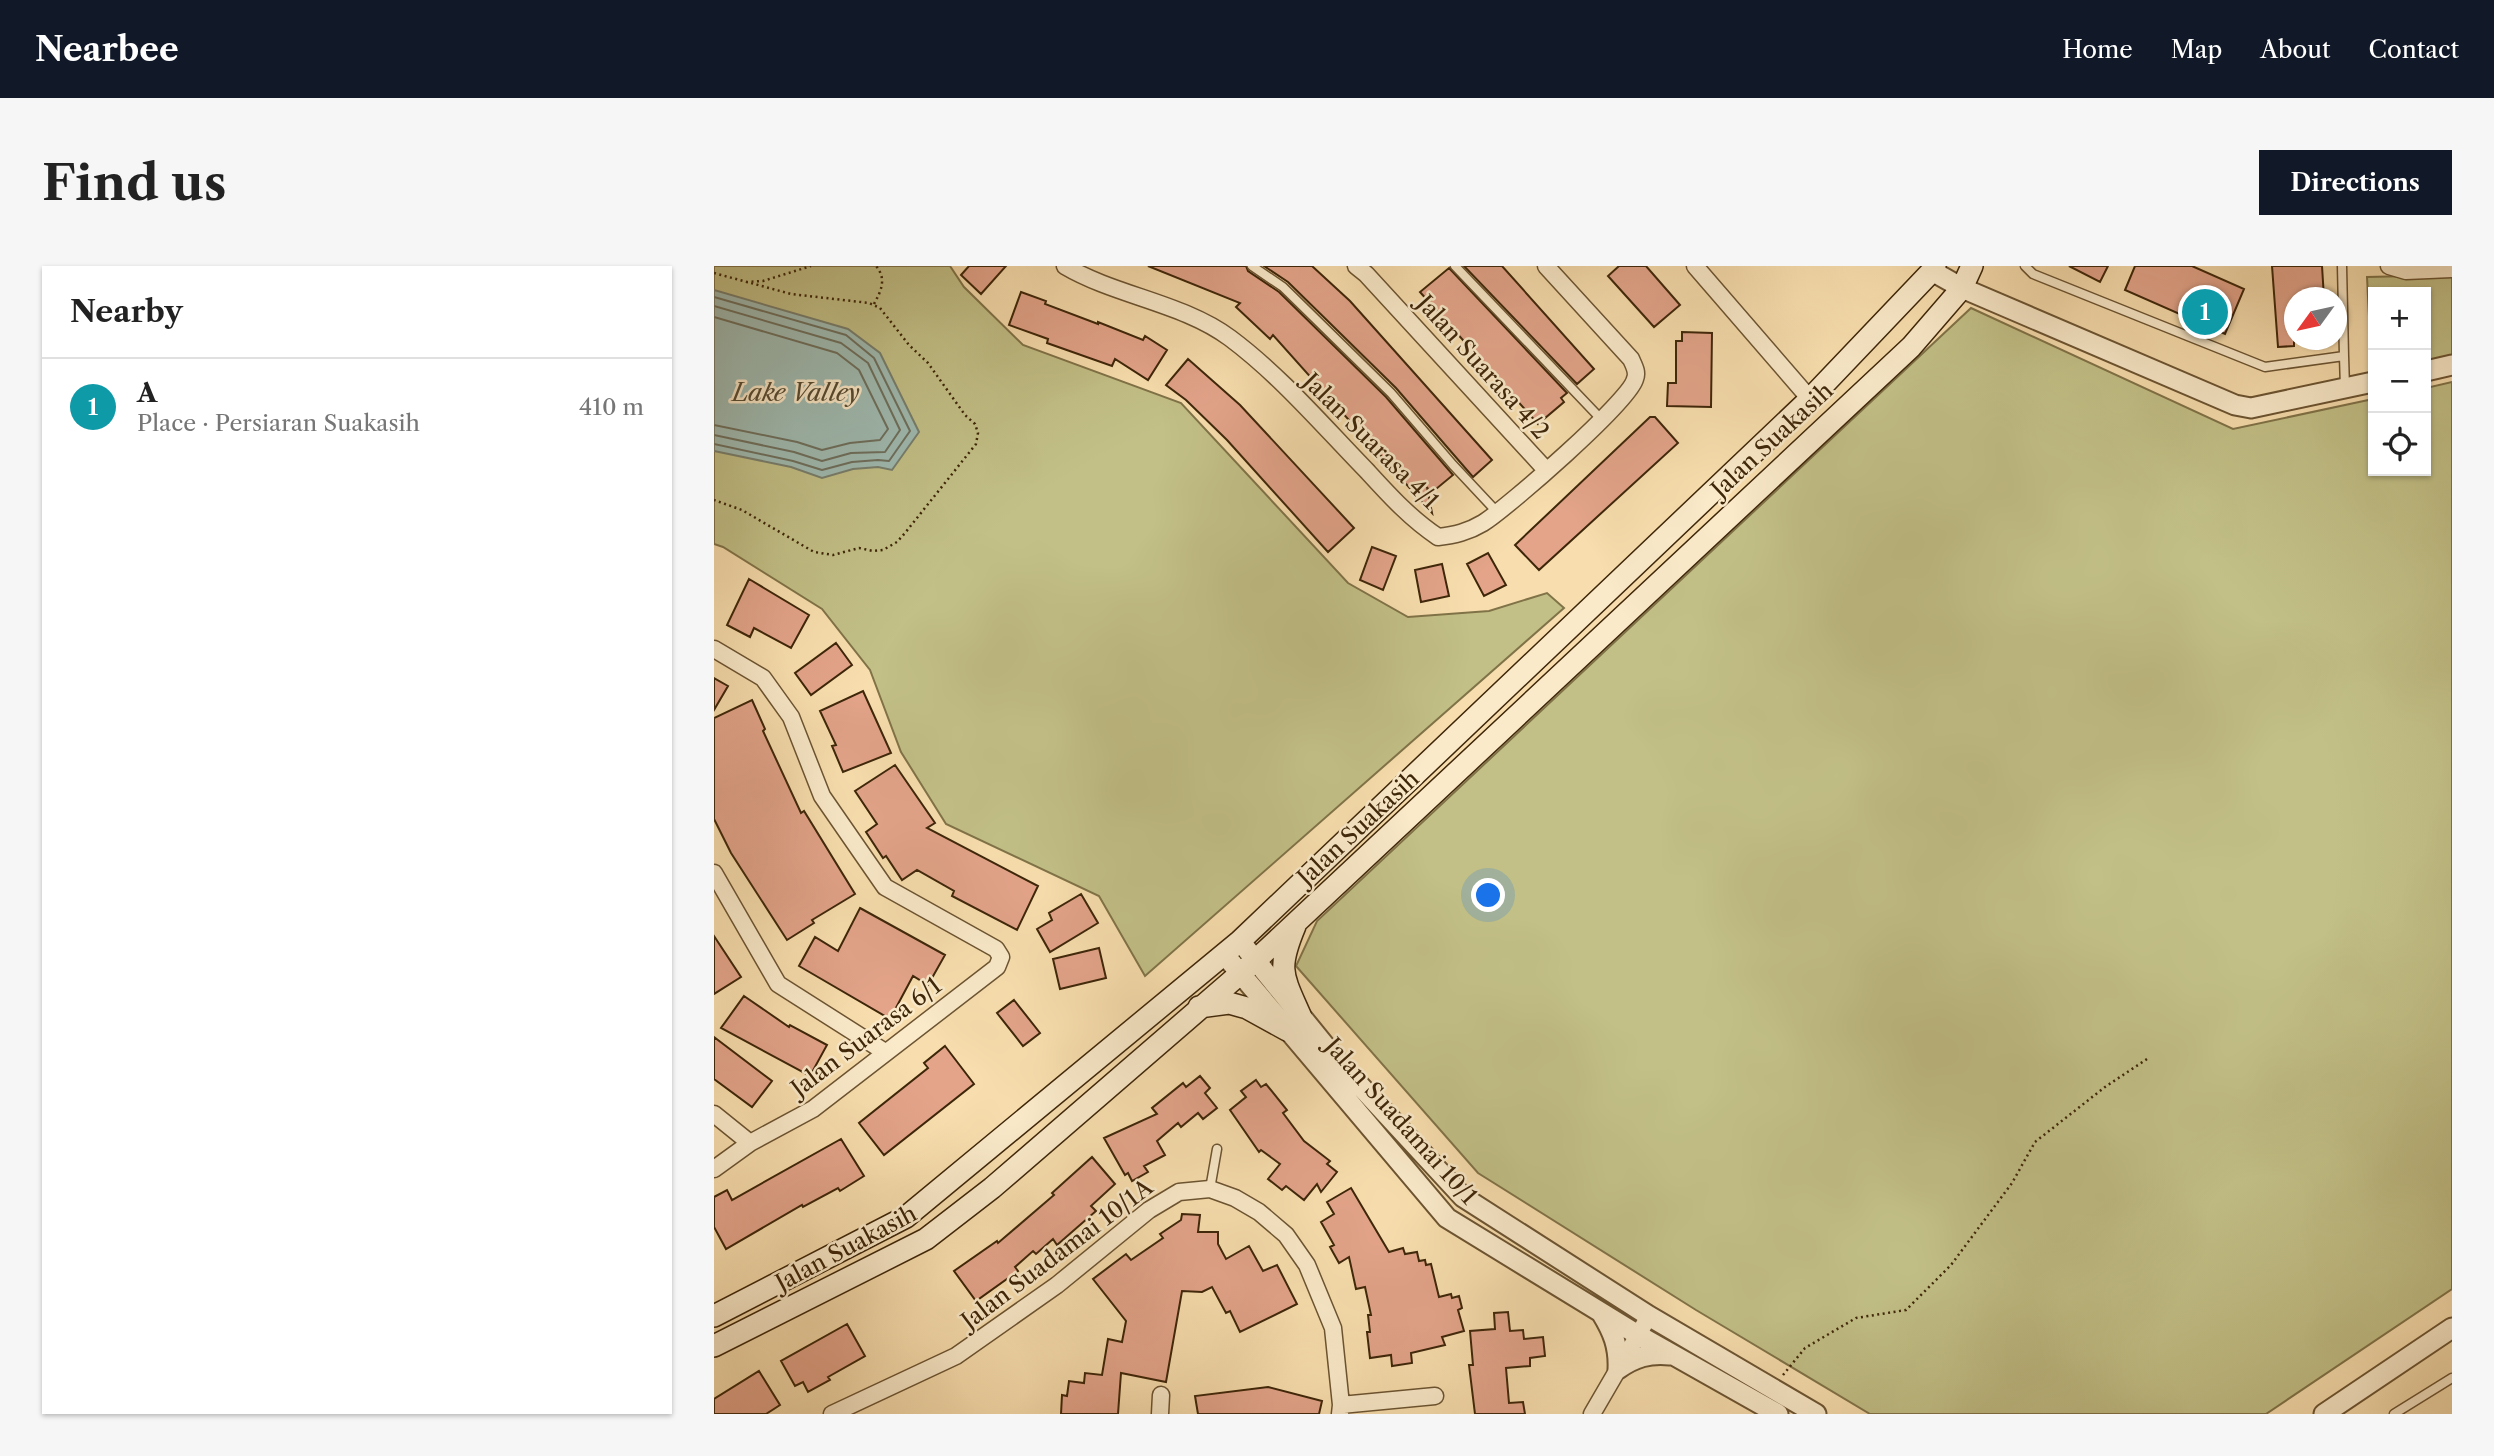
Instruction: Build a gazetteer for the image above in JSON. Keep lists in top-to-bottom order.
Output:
{
  "streets": {
    "main road": ["Jalan Suakasih"],
    "street": [
      "Jalan Suarasa 4/2",
      "Jalan Suarasa 4/1",
      "Jalan Suarasa 6/1",
      "Jalan Suadamai 10/1",
      "Jalan Suadamai 10/1A"
    ]
  },
  "crossings": [
    ["Jalan Suarasa 4/2", "Jalan Suarasa 4/1"],
    ["Jalan Suakasih", "Jalan Suadamai 10/1"]
  ],
  "water": ["Lake Valley"],
  "north": "bottom left",
  "page": {
    "header": "Nearbee",
    "nav": [
      "Home",
      "Map",
      "About",
      "Contact"
    ],
    "buttons": "Directions",
    "title": "Find us",
    "heading": "Nearby",
    "pins": "1",
    "map_buttons": ["+", "−"],
    "list": [
      {
        "mark": "1",
        "name": "A",
        "note": "Place · Persiaran Suakasih",
        "value": "410 m"
      }
    ]
  }
}
